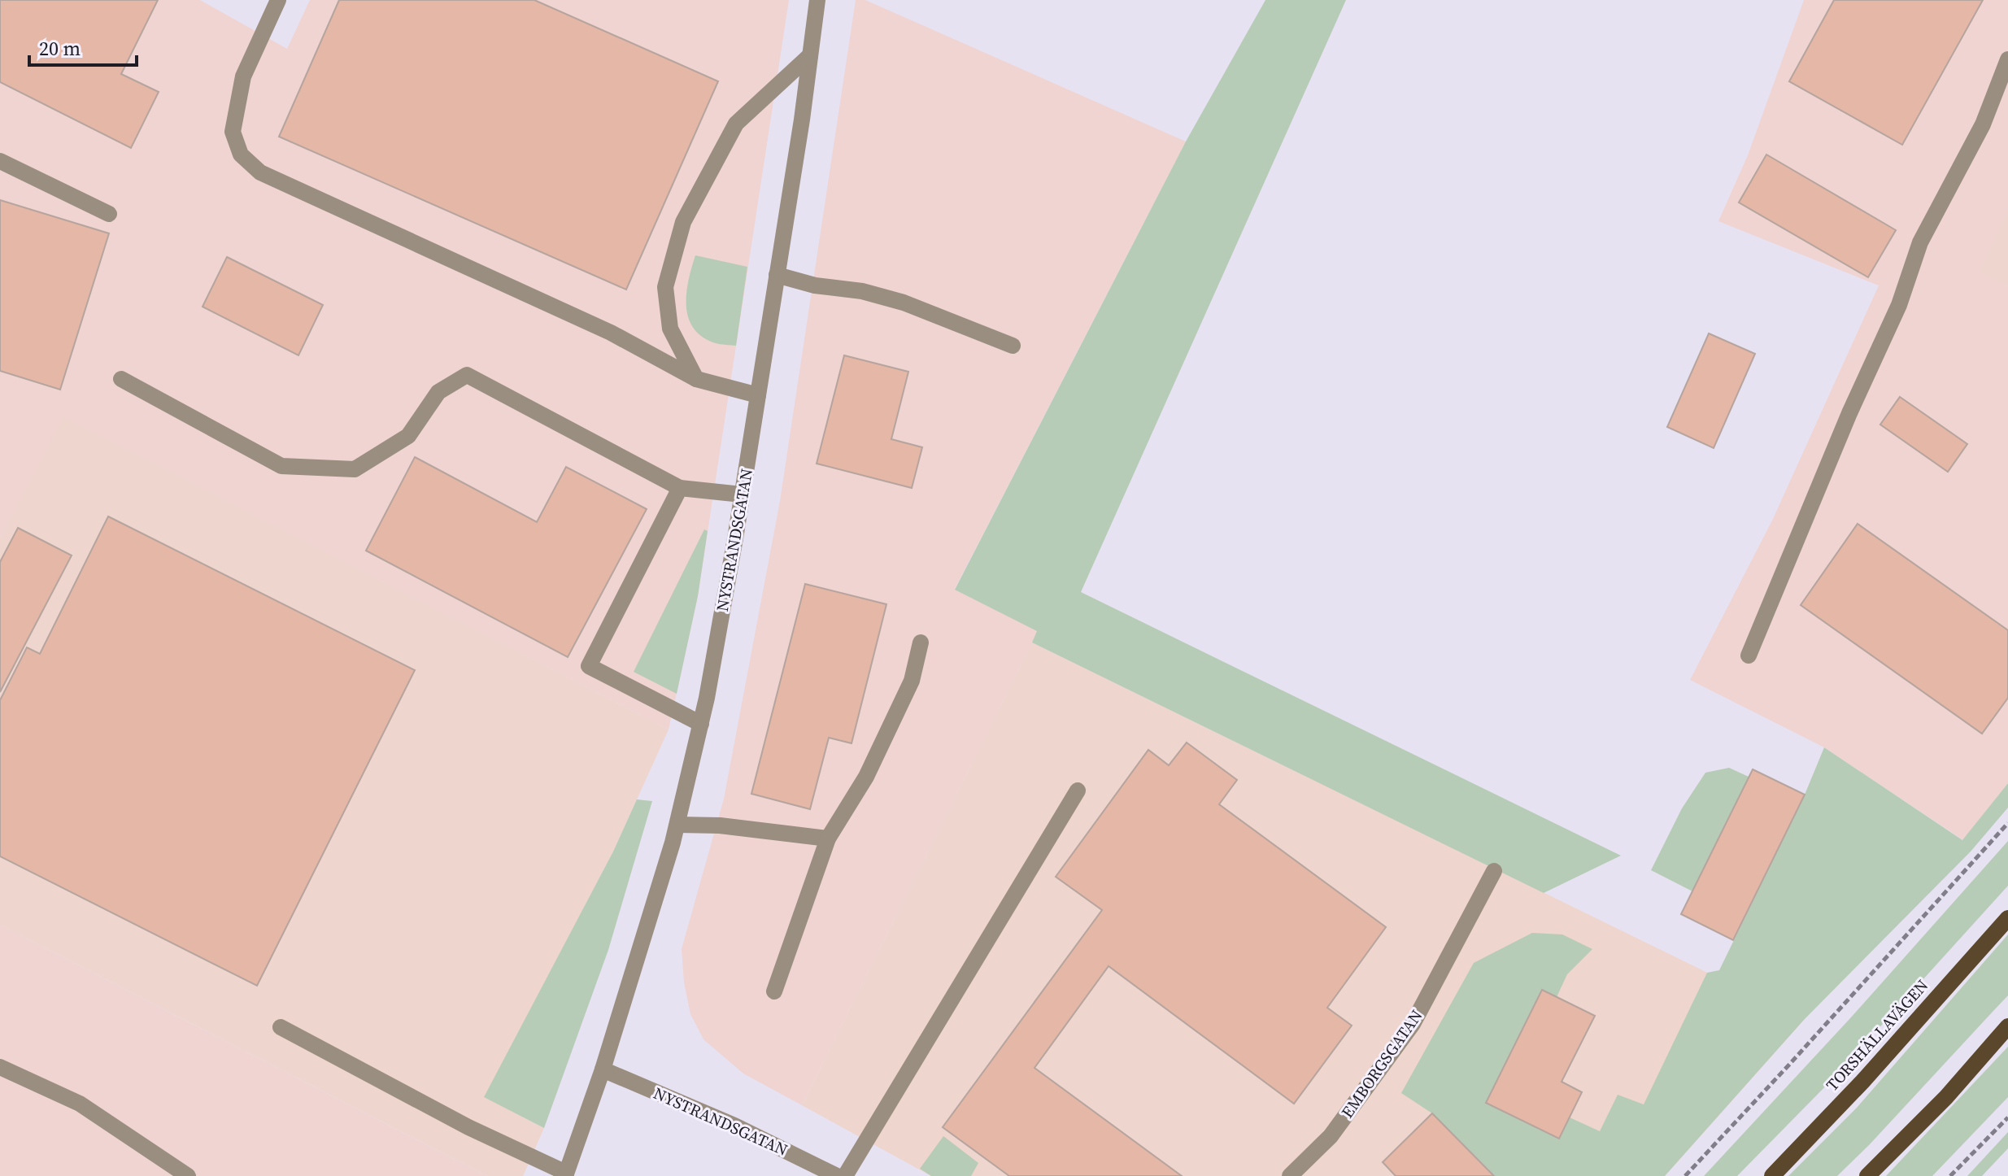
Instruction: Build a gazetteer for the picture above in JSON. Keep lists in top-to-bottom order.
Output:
{
  "streets": {
    "main road": ["TORSHÄLLAVÄGEN"],
    "street": ["NYSTRANDSGATAN", "EMBORGSGATAN"]
  },
  "scale_bar": "20 m"
}
